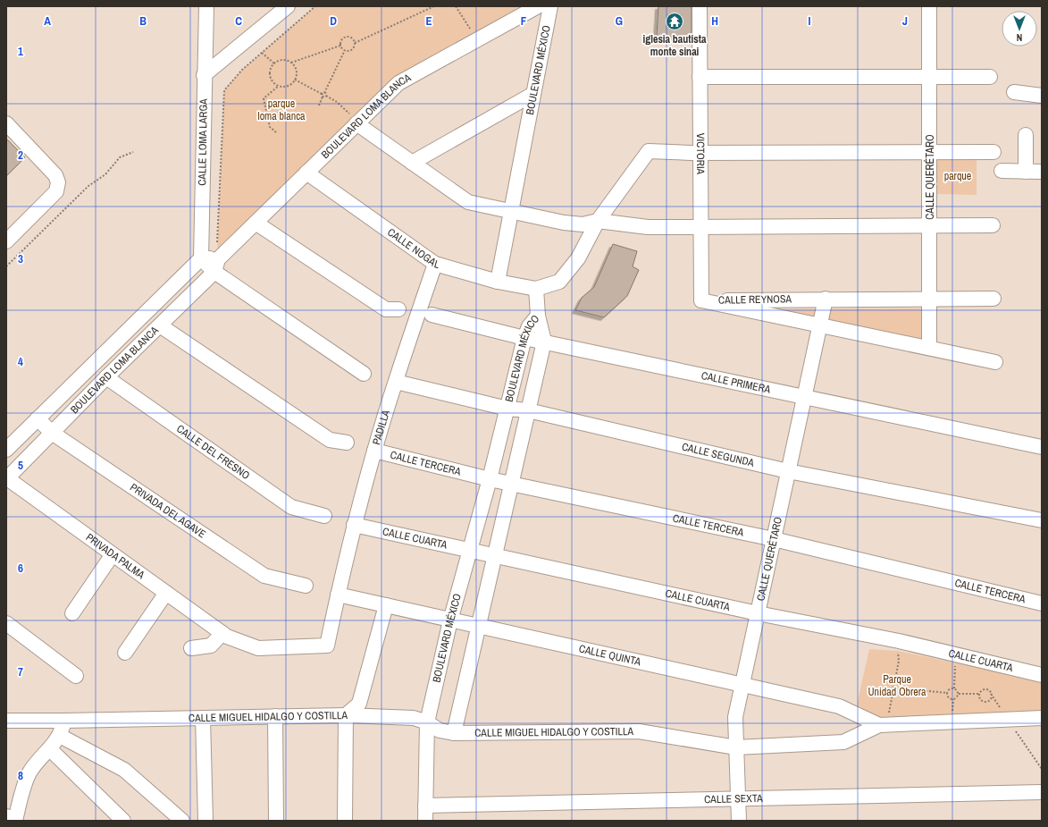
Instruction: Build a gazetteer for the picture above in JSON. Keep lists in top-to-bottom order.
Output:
{
  "streets": {
    "street": [
      "BOULEVARD MÉXICO",
      "BOULEVARD LOMA BLANCA",
      "CALLE LOMA LARGA",
      "VICTORIA",
      "CALLE QUERÉTARO",
      "CALLE NOGAL",
      "CALLE REYNOSA",
      "CALLE PRIMERA",
      "PADILLA",
      "CALLE DEL FRESNO",
      "CALLE SEGUNDA",
      "CALLE TERCERA",
      "PRIVADA DEL AGAVE",
      "CALLE CUARTA",
      "PRIVADA PALMA",
      "CALLE QUINTA",
      "CALLE MIGUEL HIDALGO Y COSTILLA",
      "CALLE SEXTA"
    ]
  },
  "crossings": [
    ["BOULEVARD MÉXICO", "CALLE NOGAL"],
    ["BOULEVARD MÉXICO", "CALLE PRIMERA"],
    ["BOULEVARD MÉXICO", "CALLE SEGUNDA"],
    ["BOULEVARD MÉXICO", "CALLE TERCERA"],
    ["BOULEVARD MÉXICO", "CALLE CUARTA"],
    ["BOULEVARD MÉXICO", "CALLE QUINTA"],
    ["BOULEVARD MÉXICO", "CALLE MIGUEL HIDALGO Y COSTILLA"],
    ["BOULEVARD MÉXICO", "CALLE SEXTA"],
    ["BOULEVARD LOMA BLANCA", "CALLE LOMA LARGA"],
    ["BOULEVARD LOMA BLANCA", "CALLE NOGAL"],
    ["BOULEVARD LOMA BLANCA", "CALLE DEL FRESNO"],
    ["BOULEVARD LOMA BLANCA", "PRIVADA DEL AGAVE"],
    ["BOULEVARD LOMA BLANCA", "PRIVADA PALMA"],
    ["VICTORIA", "CALLE REYNOSA"],
    ["CALLE QUERÉTARO", "CALLE REYNOSA"],
    ["CALLE QUERÉTARO", "CALLE PRIMERA"],
    ["CALLE QUERÉTARO", "CALLE SEGUNDA"],
    ["CALLE QUERÉTARO", "CALLE TERCERA"],
    ["CALLE QUERÉTARO", "CALLE CUARTA"],
    ["CALLE QUERÉTARO", "CALLE QUINTA"],
    ["CALLE QUERÉTARO", "CALLE MIGUEL HIDALGO Y COSTILLA"],
    ["CALLE QUERÉTARO", "CALLE SEXTA"],
    ["CALLE NOGAL", "PADILLA"],
    ["PADILLA", "CALLE SEGUNDA"],
    ["PADILLA", "CALLE TERCERA"],
    ["PADILLA", "CALLE CUARTA"],
    ["PADILLA", "PRIVADA PALMA"],
    ["PADILLA", "CALLE QUINTA"],
    ["PRIVADA PALMA", "CALLE QUINTA"],
    ["CALLE QUINTA", "CALLE MIGUEL HIDALGO Y COSTILLA"]
  ],
  "parks": ["parque loma blanca", "parque", "Parque Unidad Obrera"],
  "places": {
    "temple": ["iglesia bautista monte sinai"]
  },
  "north": "bottom",
  "grid": {
    "columns": [
      "A",
      "B",
      "C",
      "D",
      "E",
      "F",
      "G",
      "H",
      "I",
      "J"
    ],
    "rows": [
      "1",
      "2",
      "3",
      "4",
      "5",
      "6",
      "7",
      "8"
    ]
  }
}
